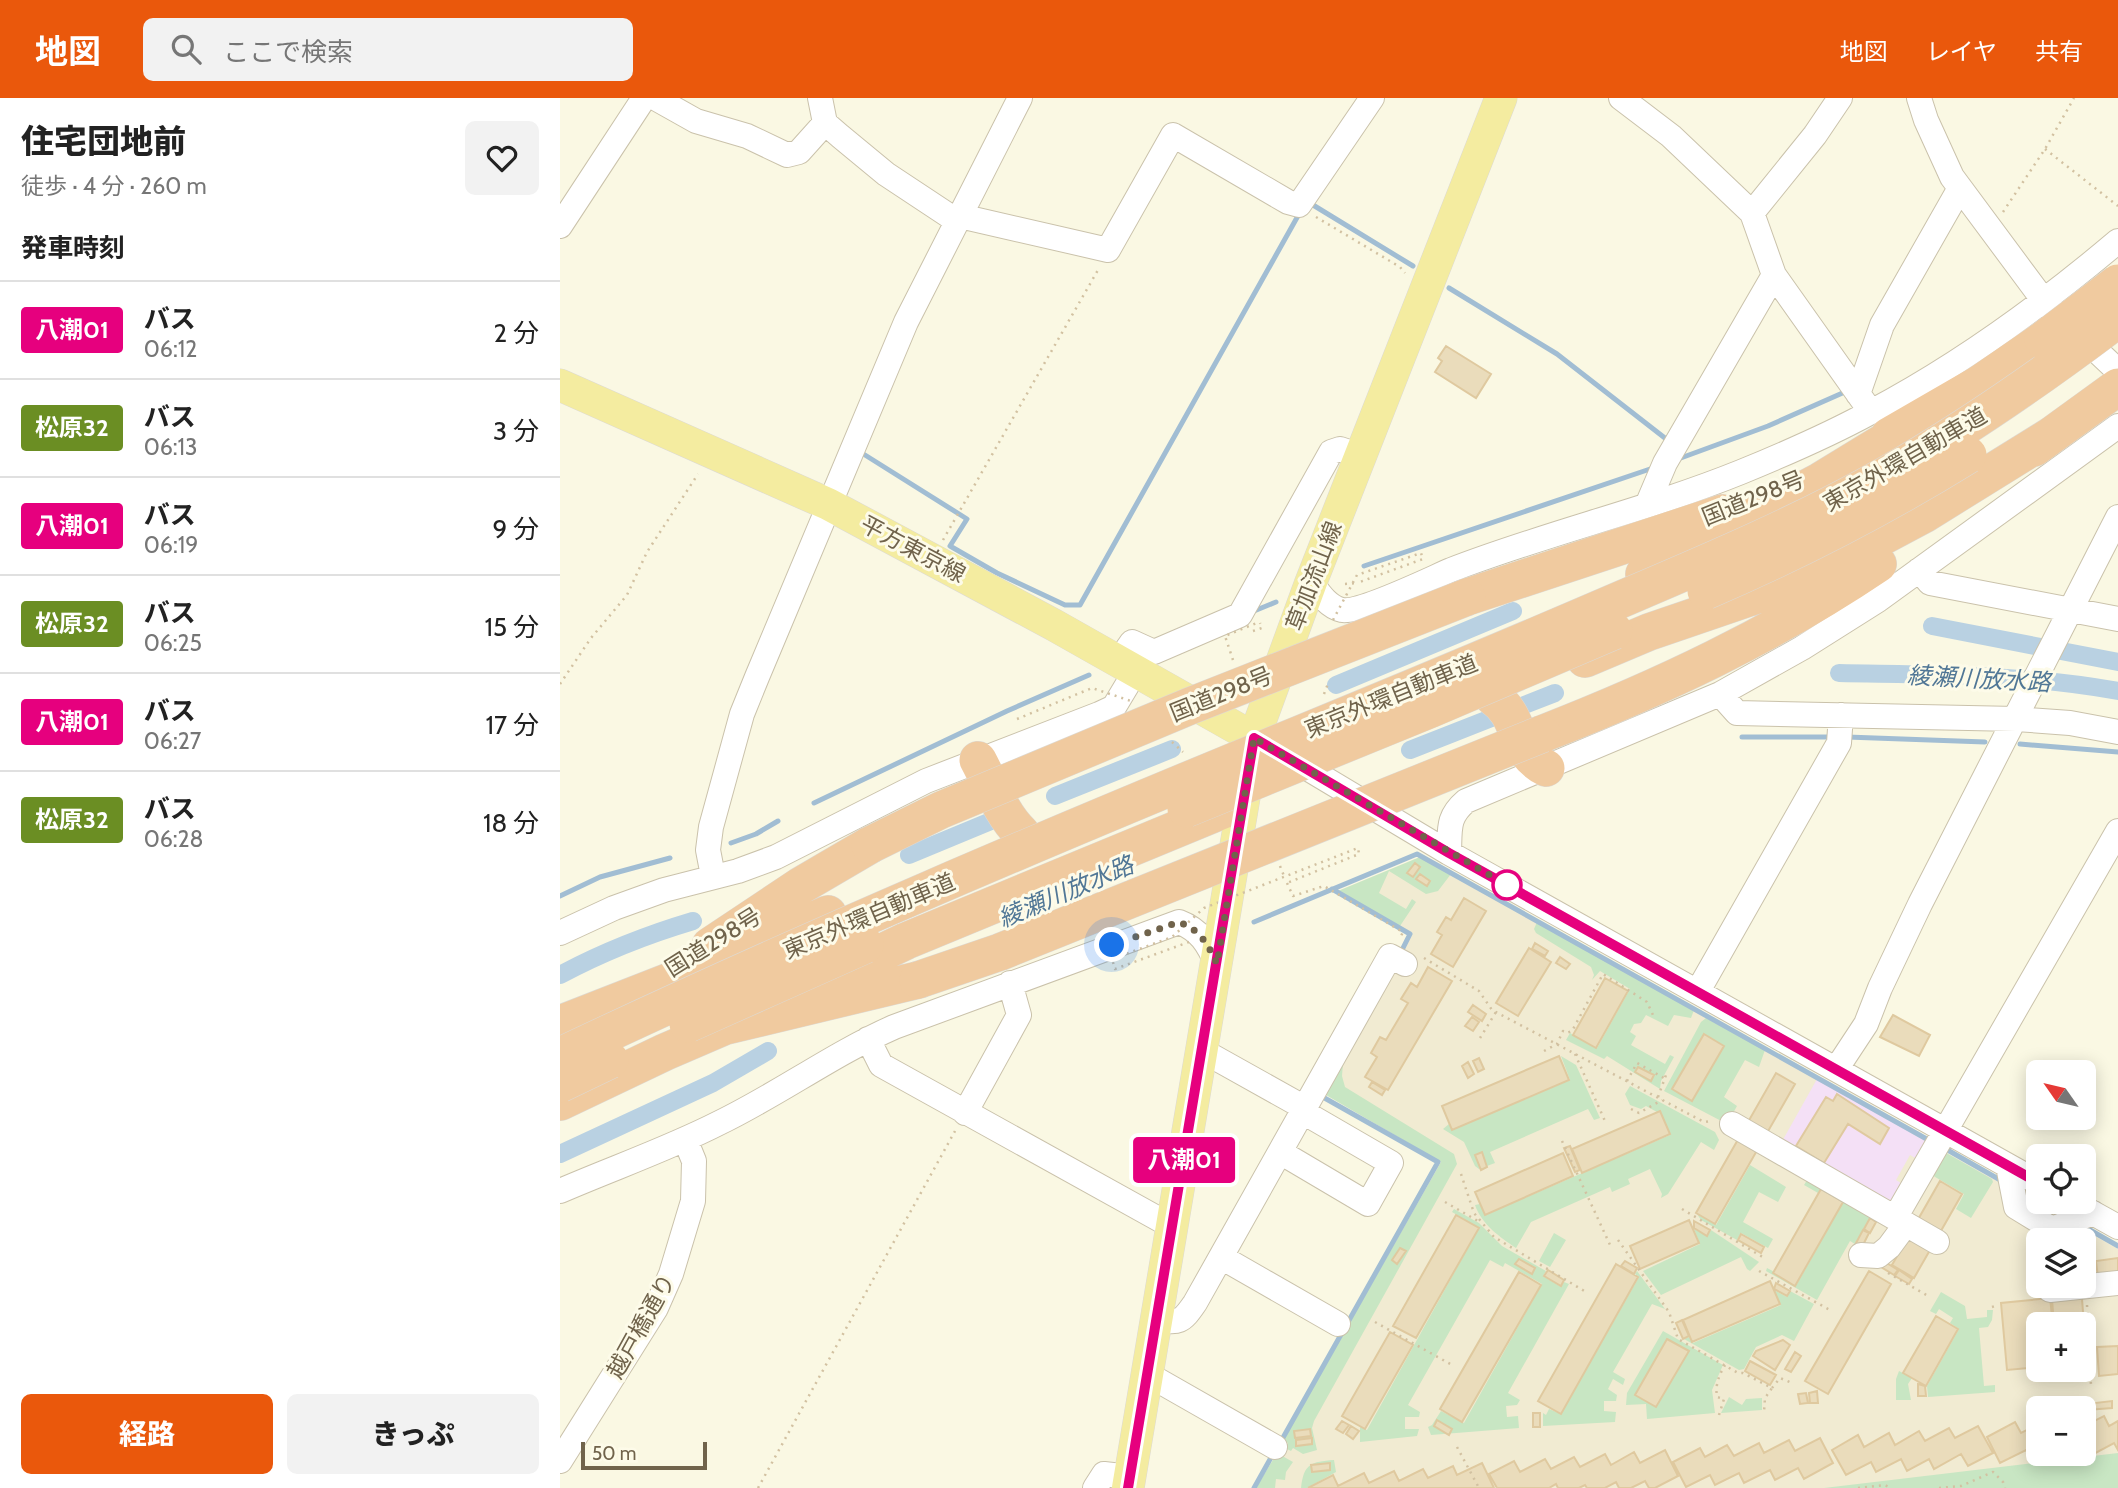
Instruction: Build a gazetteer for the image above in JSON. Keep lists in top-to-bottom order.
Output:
{
  "streets": {
    "highway": ["東京外環自動車道", "国道298号"],
    "main road": ["平方東京線", "草加流山線"],
    "street": ["越戸橋通り"]
  },
  "crossings": [
    ["国道298号", "平方東京線"],
    ["国道298号", "草加流山線"],
    ["平方東京線", "草加流山線"]
  ],
  "water": ["綾瀬川放水路"],
  "lines": ["bus line 八潮01"],
  "scale_bar": "50 m",
  "north": "top left",
  "page": {
    "header": "地図",
    "search": "ここで検索",
    "nav": ["地図", "レイヤ", "共有"],
    "heading": [
      ["住宅団地前", "徒歩 · 4 分 · 260 m"],
      "発車時刻"
    ],
    "on_map": "八潮01",
    "list": [
      {
        "mark": "八潮01",
        "name": "バス",
        "note": "06:12",
        "value": "2 分"
      },
      {
        "mark": "松原32",
        "name": "バス",
        "note": "06:13",
        "value": "3 分"
      },
      {
        "mark": "八潮01",
        "name": "バス",
        "note": "06:19",
        "value": "9 分"
      },
      {
        "mark": "松原32",
        "name": "バス",
        "note": "06:25",
        "value": "15 分"
      },
      {
        "mark": "八潮01",
        "name": "バス",
        "note": "06:27",
        "value": "17 分"
      },
      {
        "mark": "松原32",
        "name": "バス",
        "note": "06:28",
        "value": "18 分"
      }
    ],
    "map_buttons": ["+", "−"],
    "buttons": ["経路", "きっぷ"],
    "scale": "50 m"
  }
}
